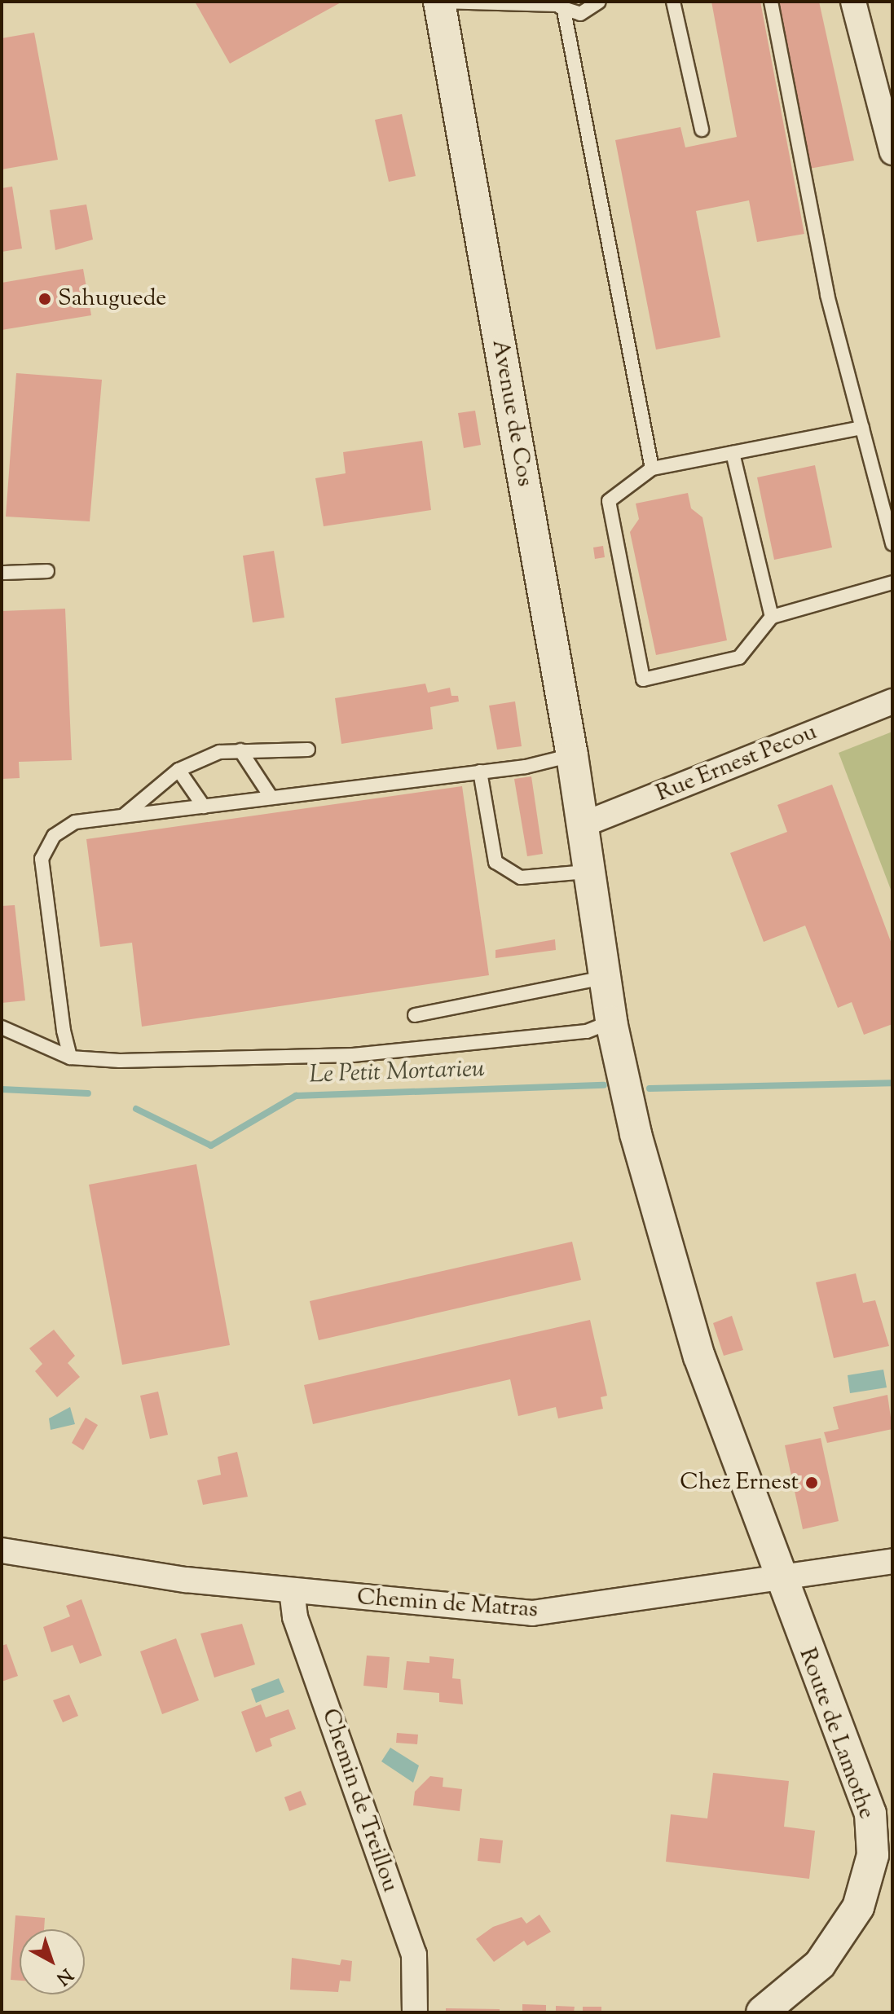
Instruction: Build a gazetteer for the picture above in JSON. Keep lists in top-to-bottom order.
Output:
{
  "streets": {
    "street": [
      "Avenue de Cos",
      "Rue Ernest Pecou",
      "Chemin de Matras",
      "Route de Lamothe",
      "Chemin de Treillou"
    ]
  },
  "crossings": [
    ["Avenue de Cos", "Rue Ernest Pecou"],
    ["Avenue de Cos", "Route de Lamothe"],
    ["Chemin de Matras", "Route de Lamothe"],
    ["Chemin de Matras", "Chemin de Treillou"]
  ],
  "water": ["Le Petit Mortarieu"],
  "places": ["Sahuguede", "Chez Ernest"],
  "north": "bottom right"
}
